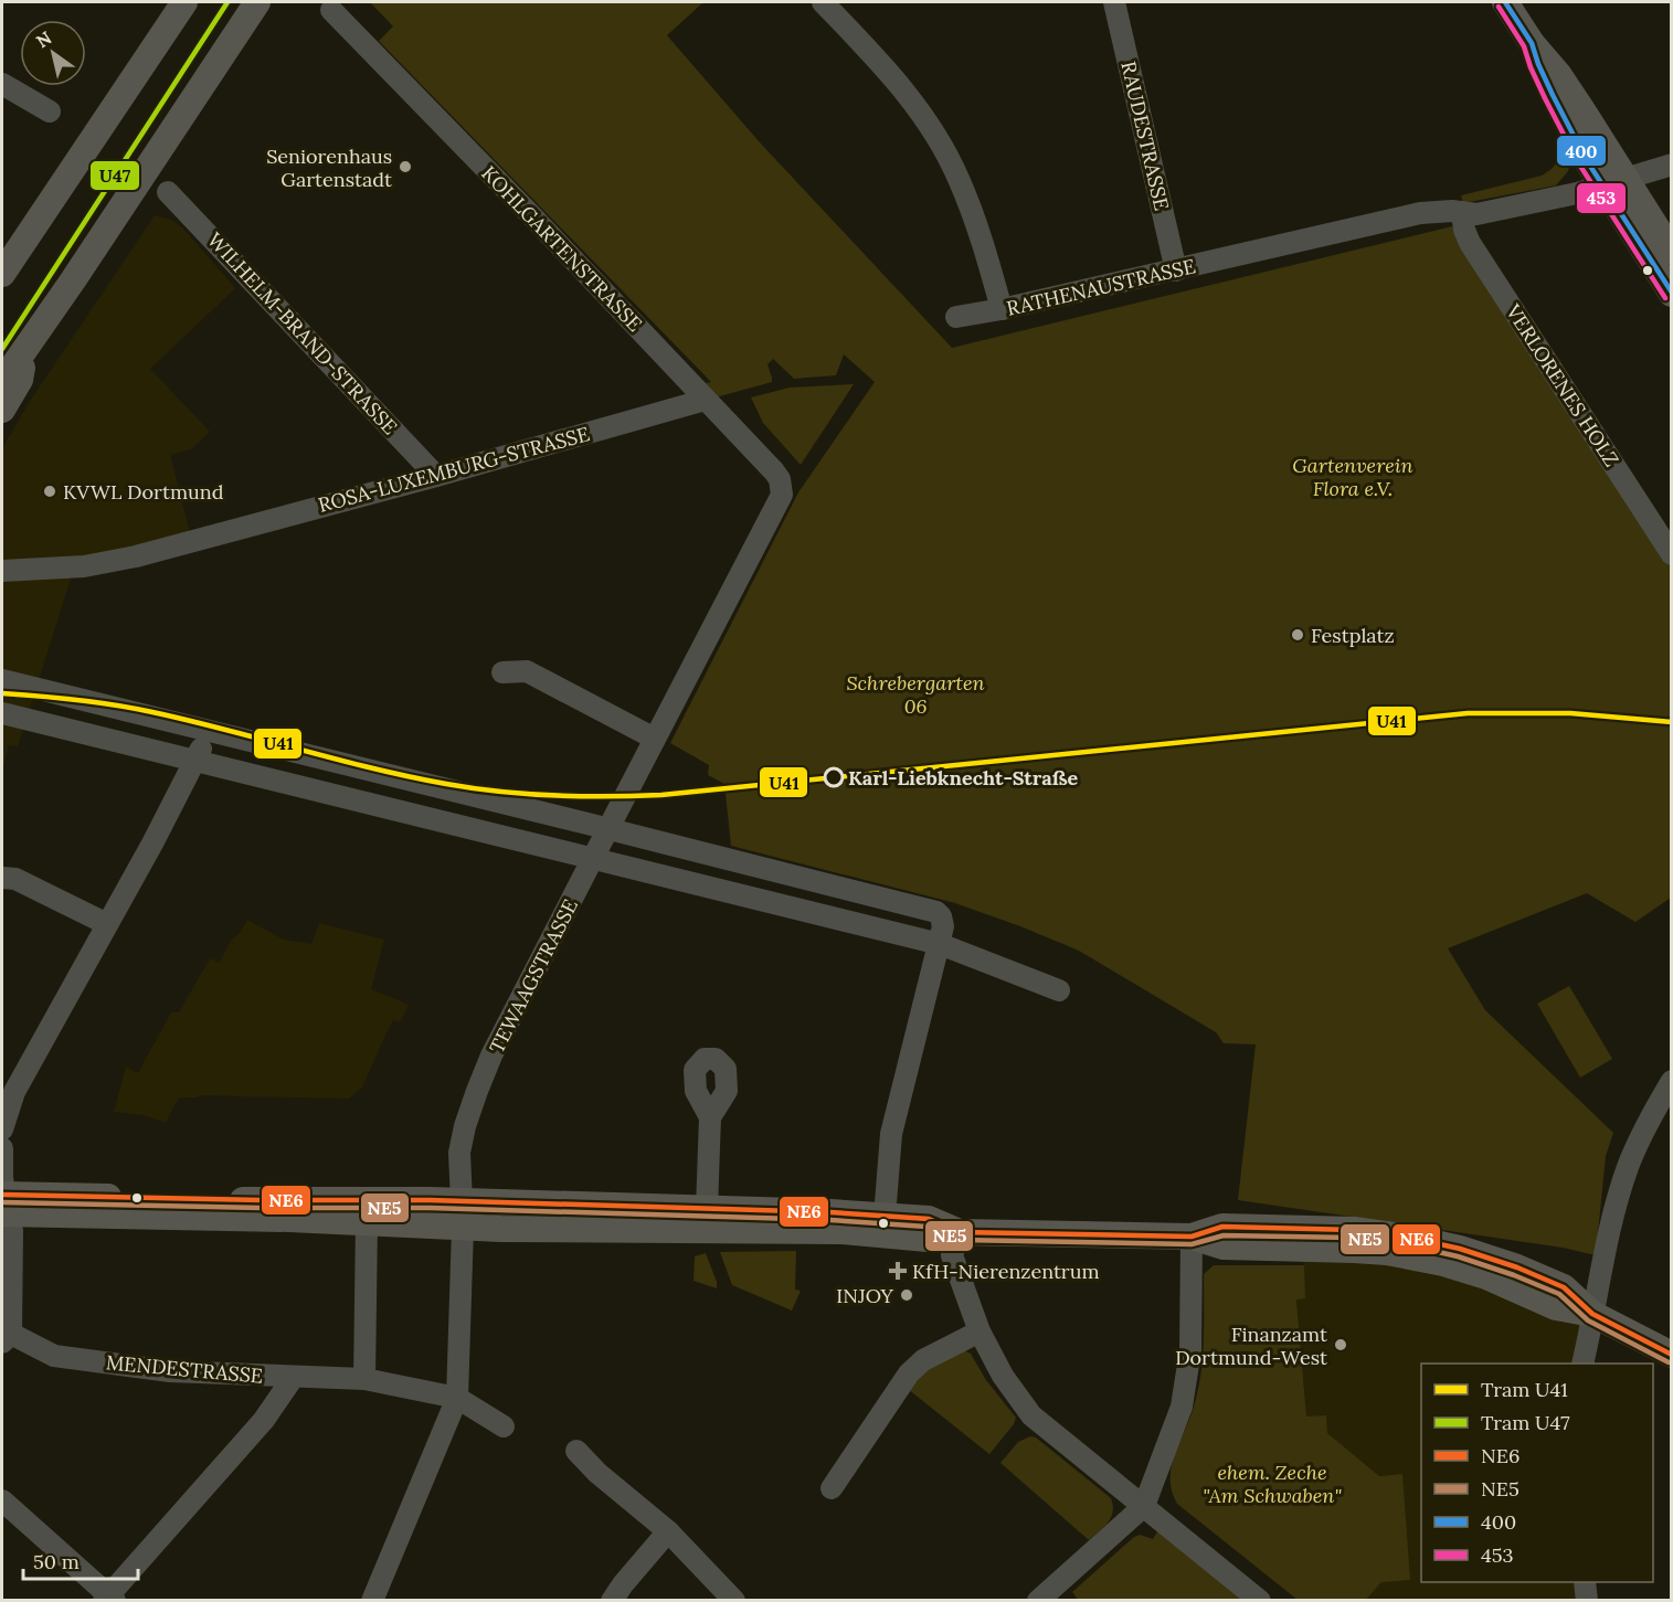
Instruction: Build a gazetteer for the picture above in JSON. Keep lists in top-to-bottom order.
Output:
{
  "streets": {
    "street": [
      "RAUDESTRASSE",
      "KOHLGARTENSTRASSE",
      "RATHENAUSTRASSE",
      "WILHELM-BRAND-STRASSE",
      "VERLORENES HOLZ",
      "ROSA-LUXEMBURG-STRASSE",
      "TEWAAGSTRASSE",
      "MENDESTRASSE"
    ]
  },
  "crossings": [
    ["RAUDESTRASSE", "RATHENAUSTRASSE"],
    ["KOHLGARTENSTRASSE", "ROSA-LUXEMBURG-STRASSE"],
    ["KOHLGARTENSTRASSE", "TEWAAGSTRASSE"],
    ["RATHENAUSTRASSE", "VERLORENES HOLZ"],
    ["WILHELM-BRAND-STRASSE", "ROSA-LUXEMBURG-STRASSE"],
    ["TEWAAGSTRASSE", "MENDESTRASSE"]
  ],
  "parks": ["Gartenverein Flora e.V.", "Schrebergarten 06", "ehem. Zeche \"Am Schwaben\""],
  "places": {
    "other": [
      "Seniorenhaus Gartenstadt",
      "KVWL Dortmund",
      "Festplatz",
      "Karl-Liebknecht-Straße",
      "INJOY",
      "Finanzamt Dortmund-West"
    ],
    "health": ["KfH-Nierenzentrum"]
  },
  "lines": [
    "tram line U47",
    "transit line 400",
    "transit line 453",
    "tram line U41",
    "transit line NE6",
    "transit line NE5"
  ],
  "legend": [
    "Tram U41",
    "Tram U47",
    "NE6",
    "NE5",
    "400",
    "453"
  ],
  "scale_bar": "50 m",
  "north": "top left"
}
